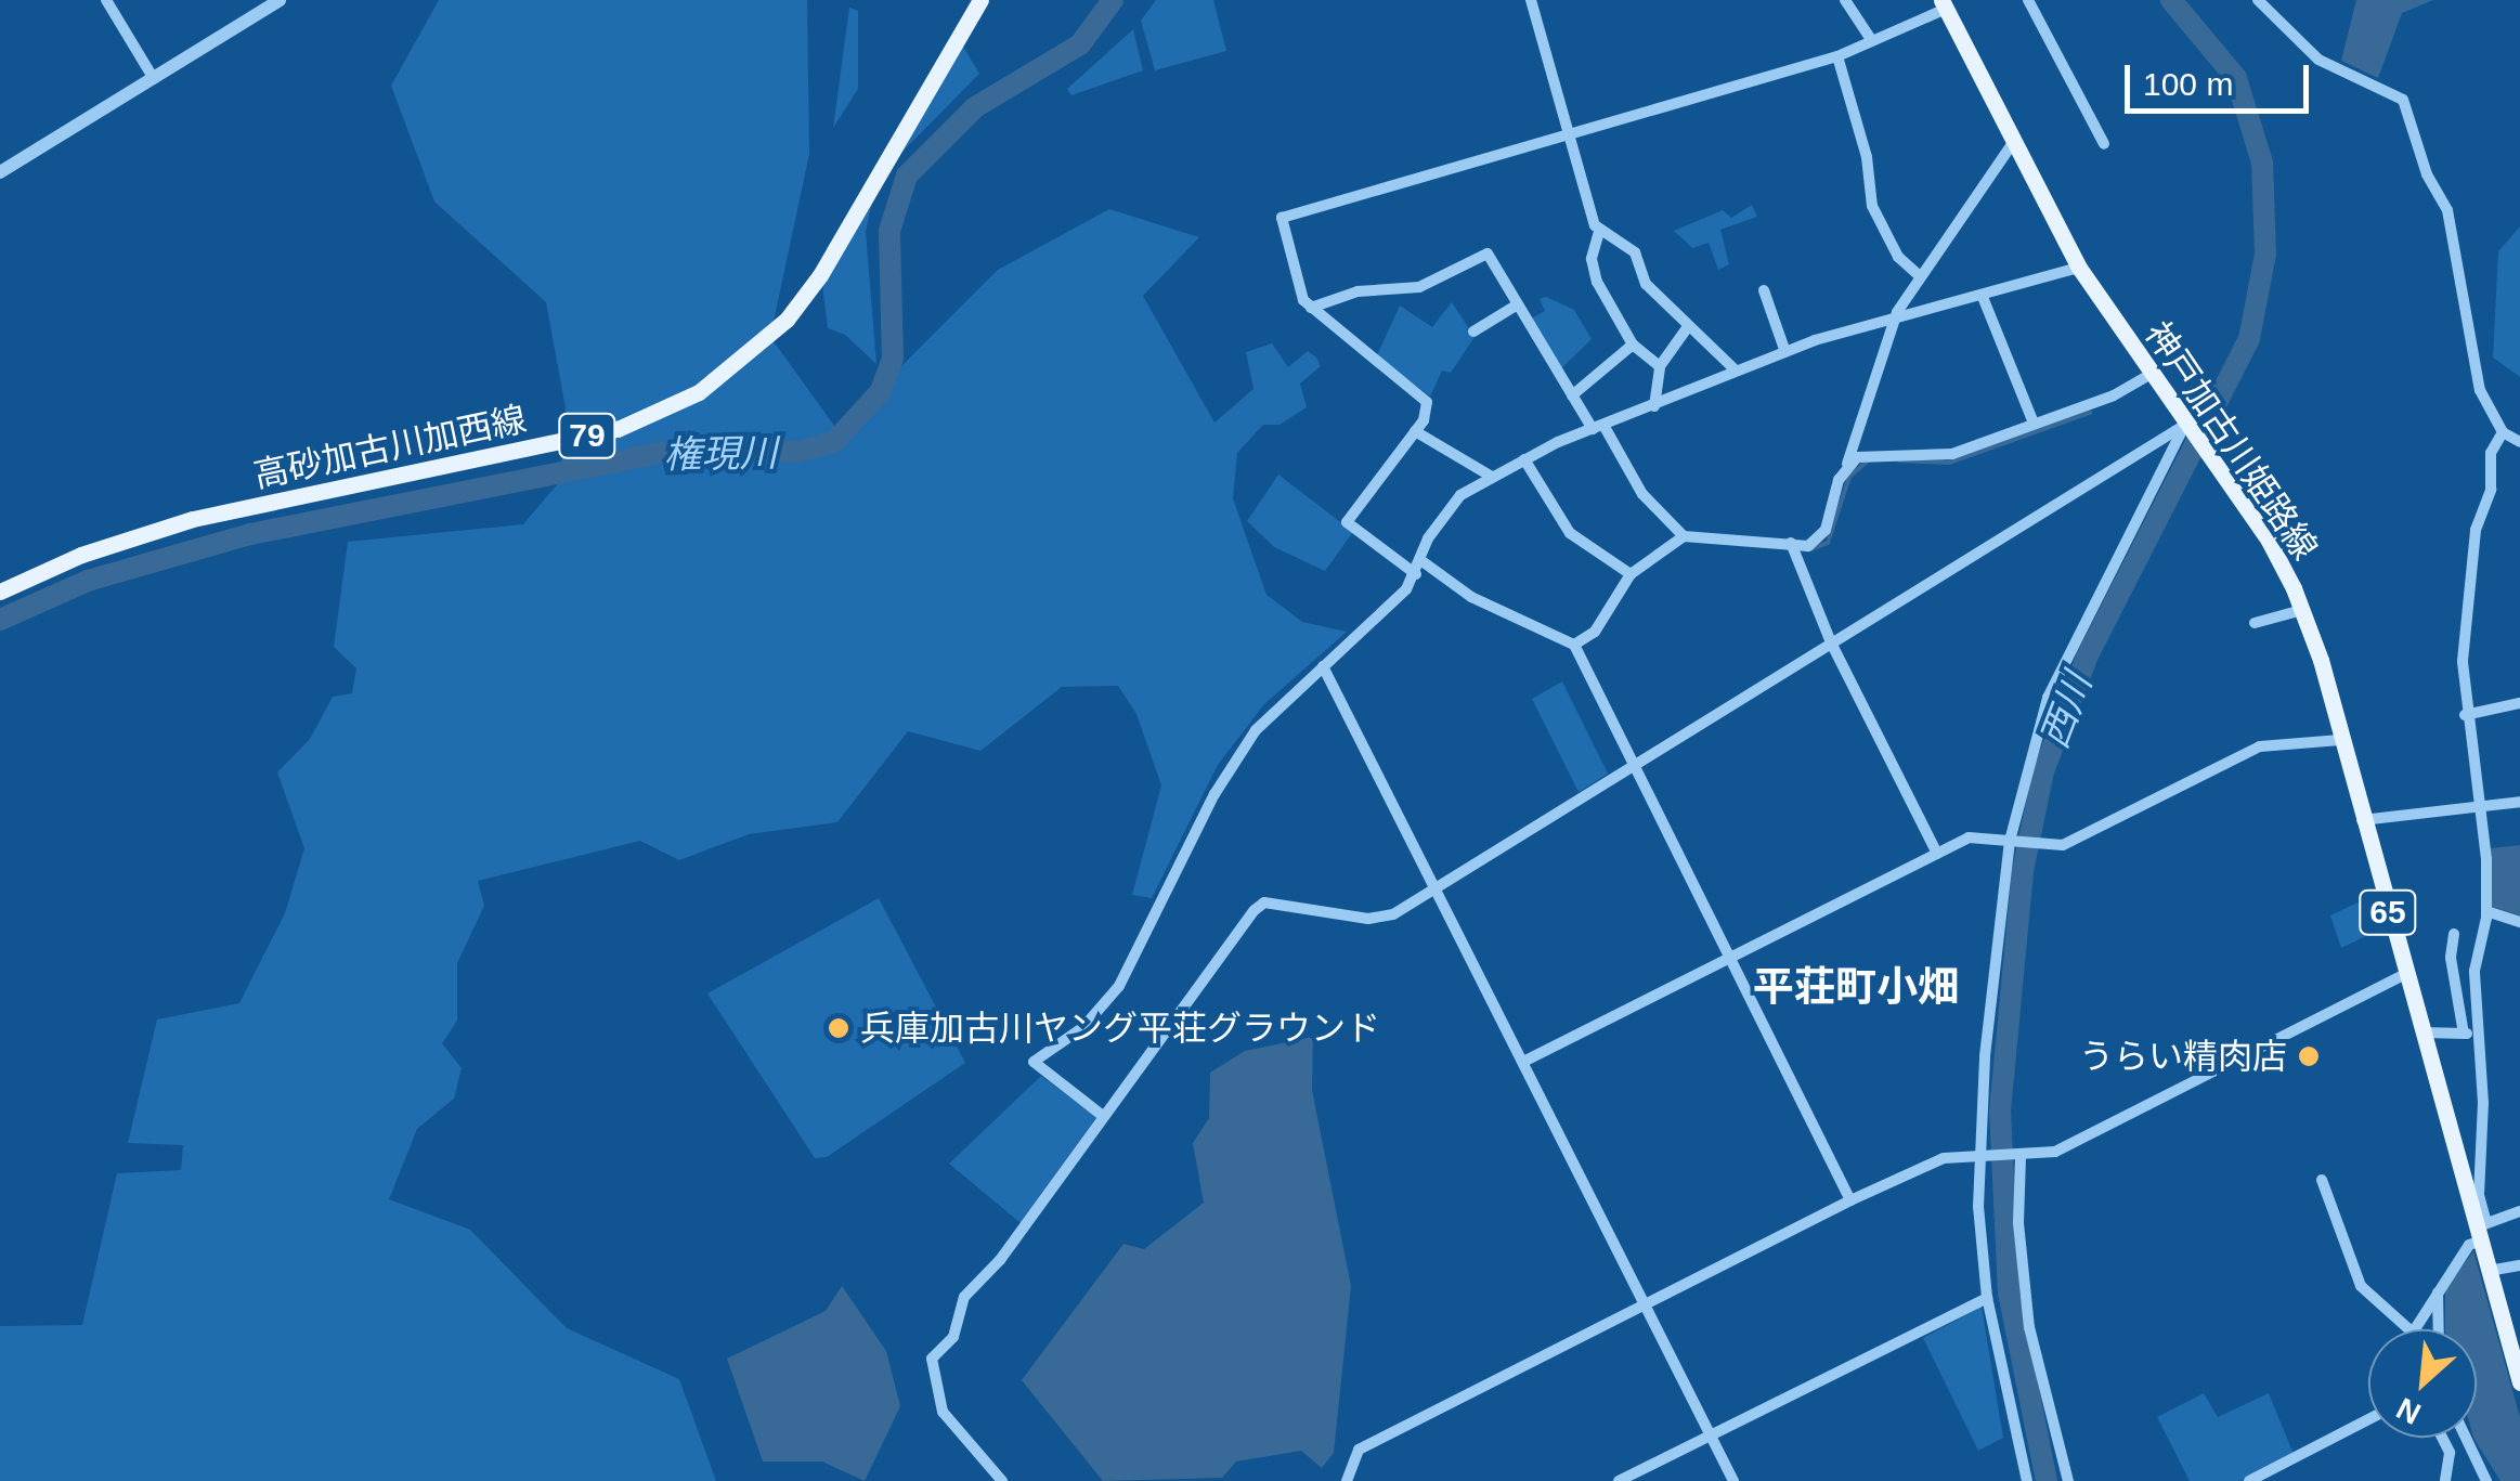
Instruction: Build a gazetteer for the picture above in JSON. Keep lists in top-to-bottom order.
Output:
{
  "streets": {
    "main road": [
      "79",
      "神戸加古川姫路線",
      "高砂加古川加西線",
      "65"
    ]
  },
  "districts": ["平荘町小畑"],
  "water": ["権現川", "西川"],
  "places": ["兵庫加古川ヤング平荘グラウンド", "うらい精肉店"],
  "scale_bar": "100 m",
  "north": "bottom left"
}
